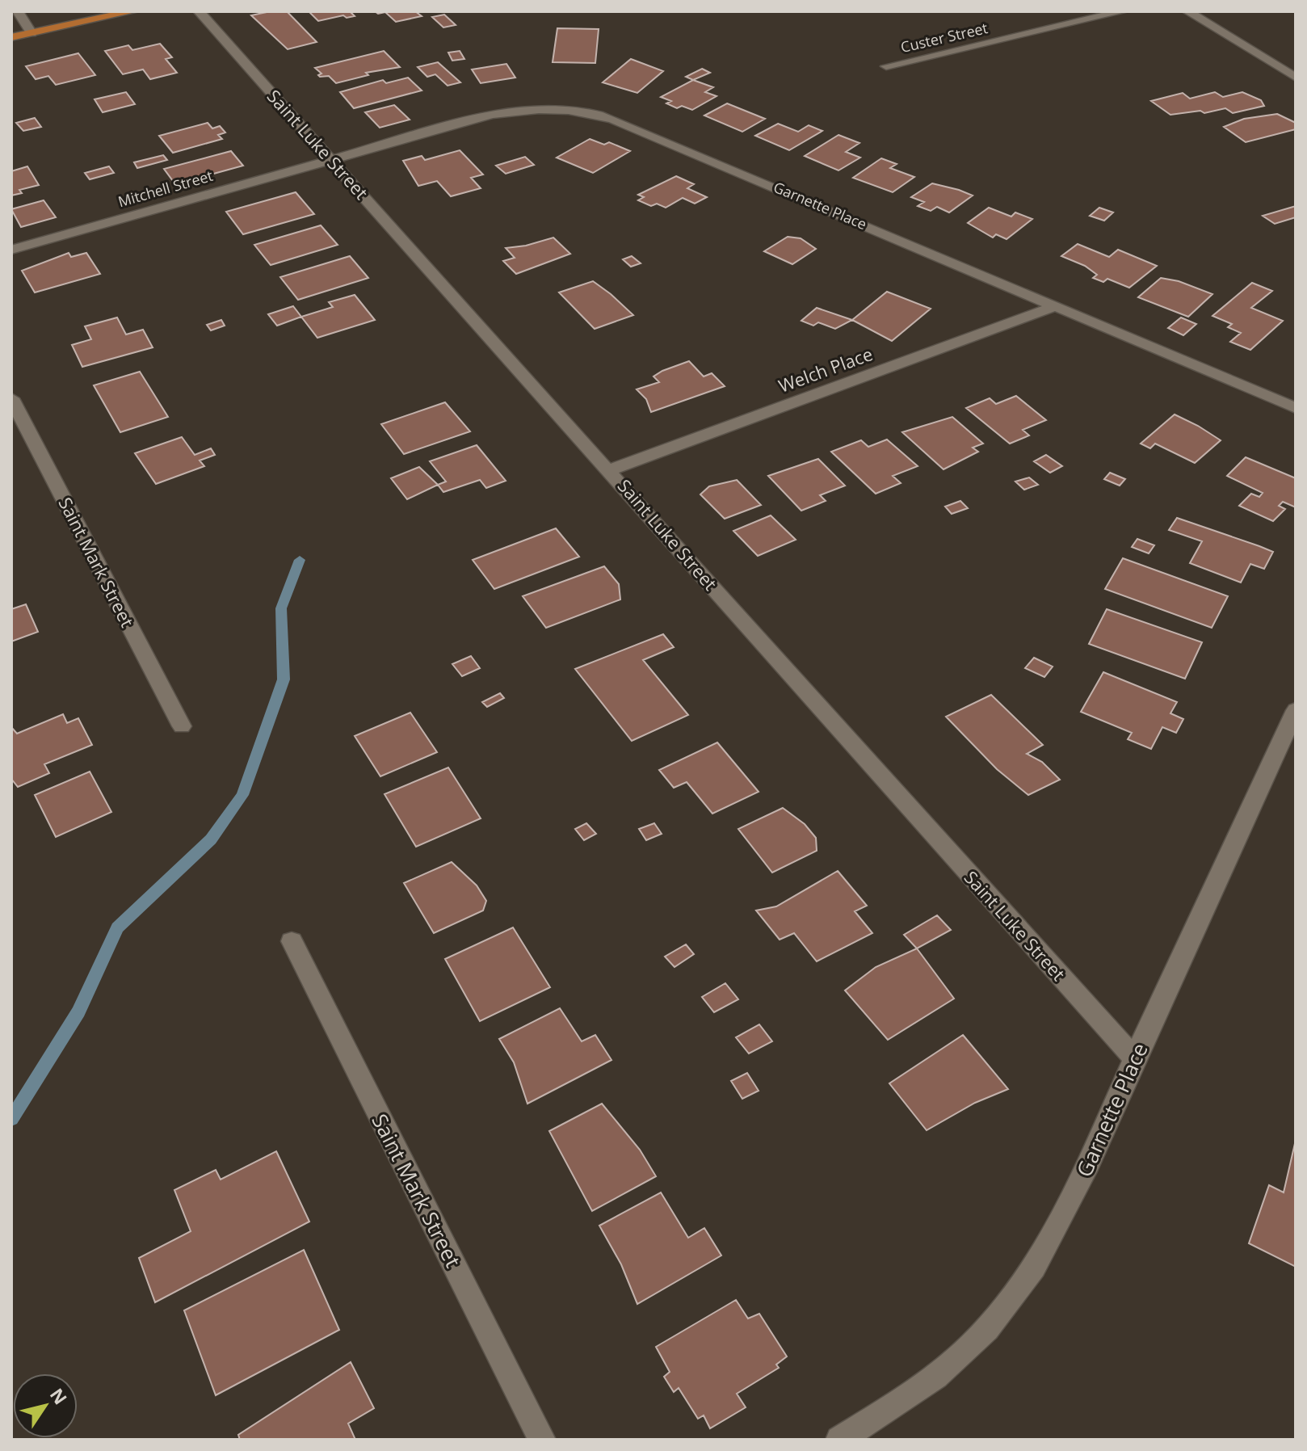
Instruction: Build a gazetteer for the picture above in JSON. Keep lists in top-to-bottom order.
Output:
{
  "streets": {
    "street": [
      "Custer Street",
      "Saint Luke Street",
      "Mitchell Street",
      "Garnette Place",
      "Welch Place",
      "Saint Mark Street"
    ]
  },
  "crossings": [
    ["Saint Luke Street", "Mitchell Street"],
    ["Saint Luke Street", "Garnette Place"],
    ["Saint Luke Street", "Welch Place"],
    ["Mitchell Street", "Garnette Place"],
    ["Garnette Place", "Welch Place"]
  ],
  "north": "top right"
}
